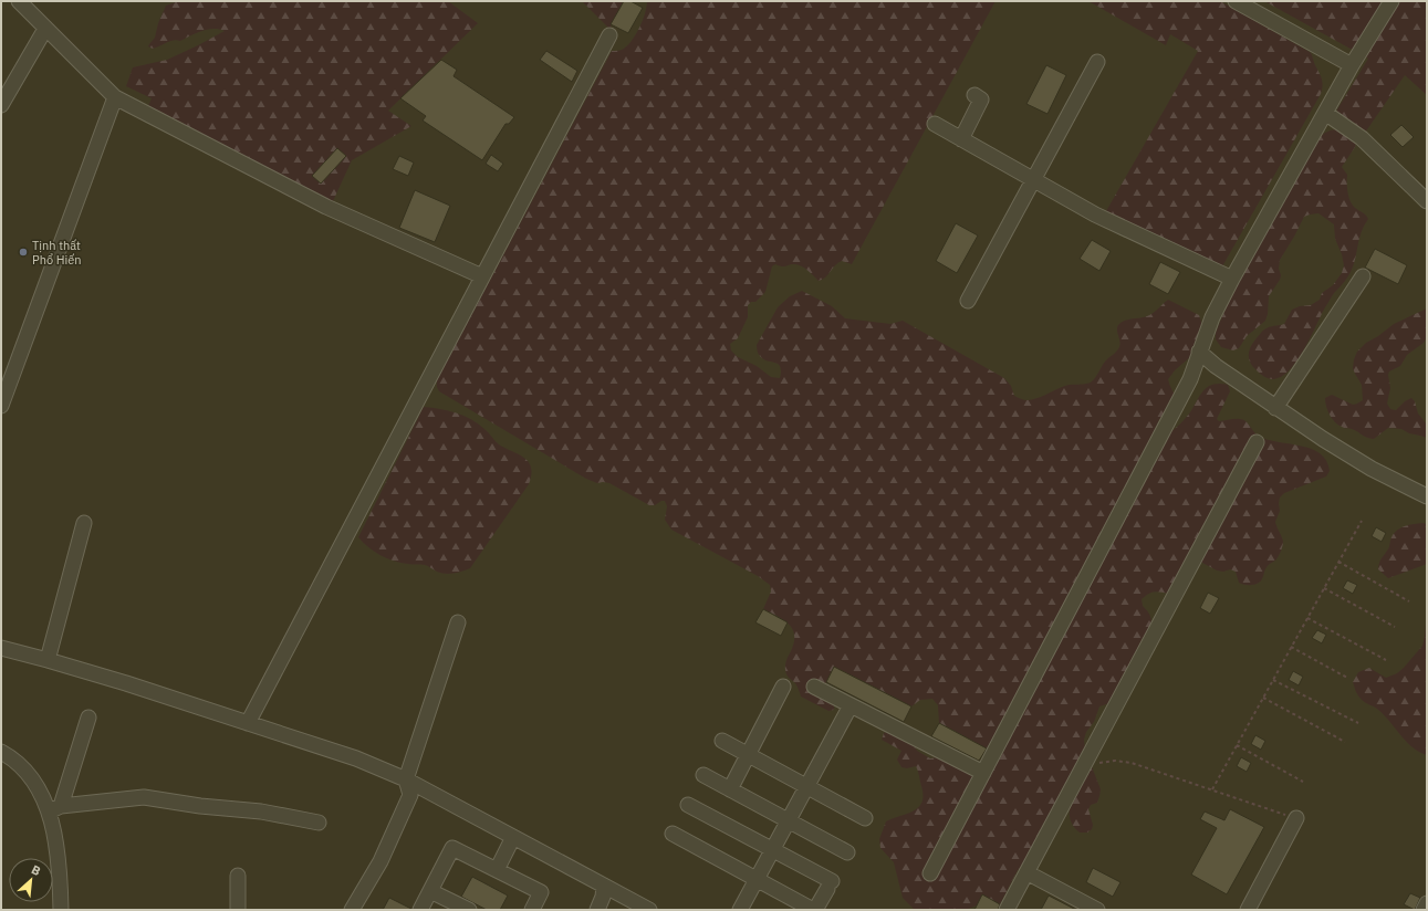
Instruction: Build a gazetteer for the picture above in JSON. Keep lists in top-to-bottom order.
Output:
{
  "places": ["Tịnh thất Phổ Hiến"],
  "north": "top right"
}
